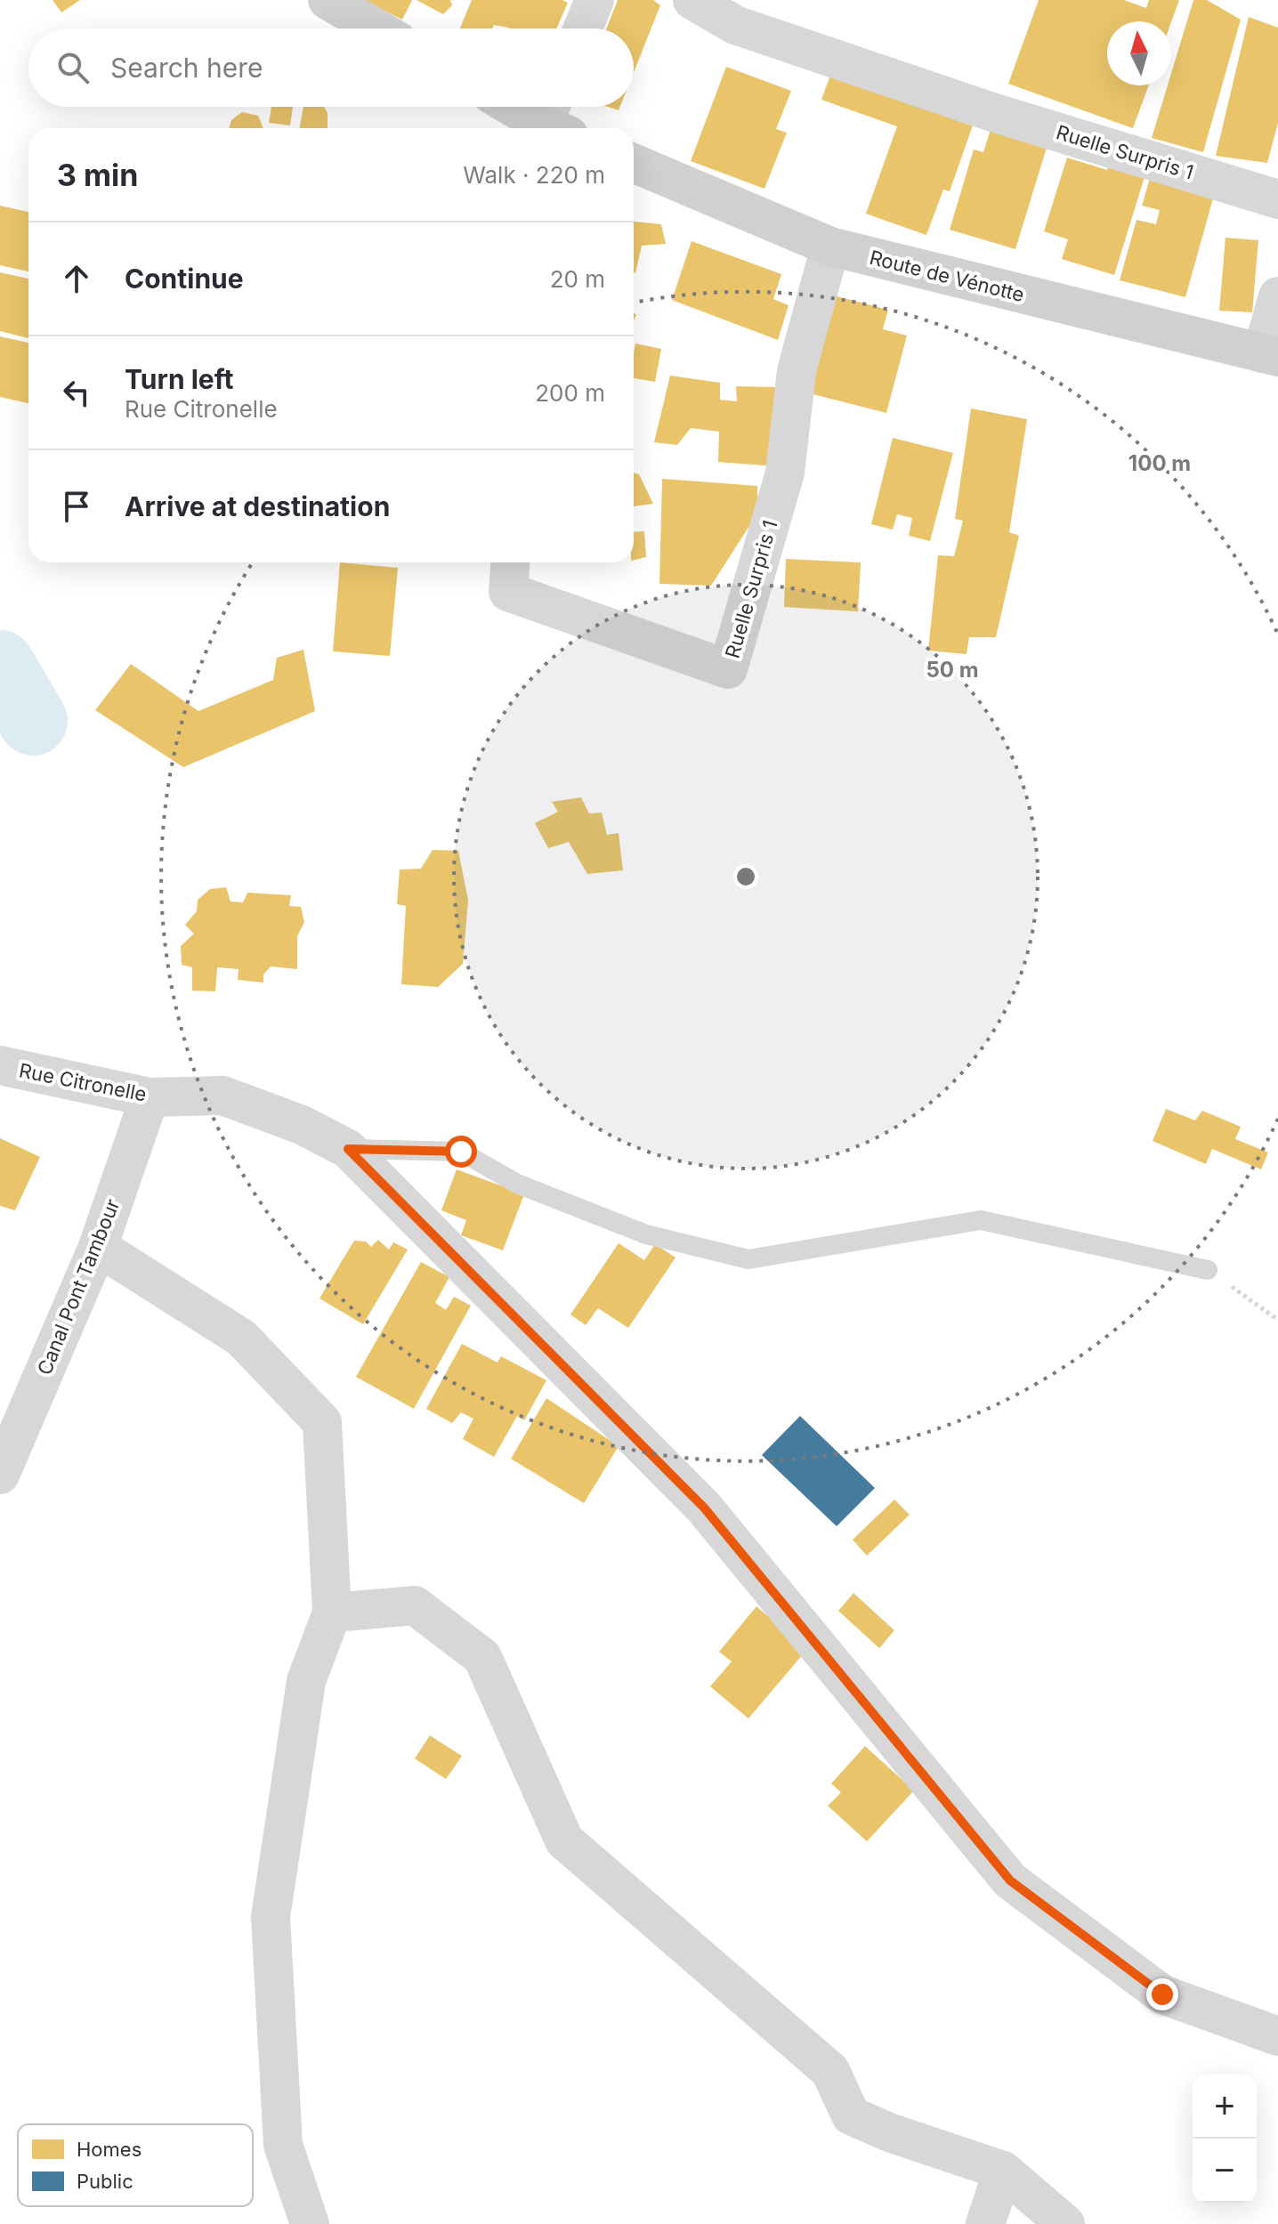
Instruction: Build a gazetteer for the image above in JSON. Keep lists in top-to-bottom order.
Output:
{
  "streets": {
    "street": [
      "Ruelle Surpris 1",
      "Route de Vénotte",
      "Rue Citronelle",
      "Canal Pont Tambour"
    ]
  },
  "crossings": [
    ["Ruelle Surpris 1", "Route de Vénotte"],
    ["Rue Citronelle", "Canal Pont Tambour"]
  ],
  "legend": ["Homes", "Public"],
  "north": "top",
  "page": {
    "search": "Search here",
    "heading": ["3 min", "Walk · 220 m"],
    "list": [
      ["Continue", "20 m"],
      ["Turn left", "Rue Citronelle", "200 m"],
      "Arrive at destination"
    ],
    "map_buttons": ["+", "−"]
  },
  "rings": ["100 m", "50 m"]
}
